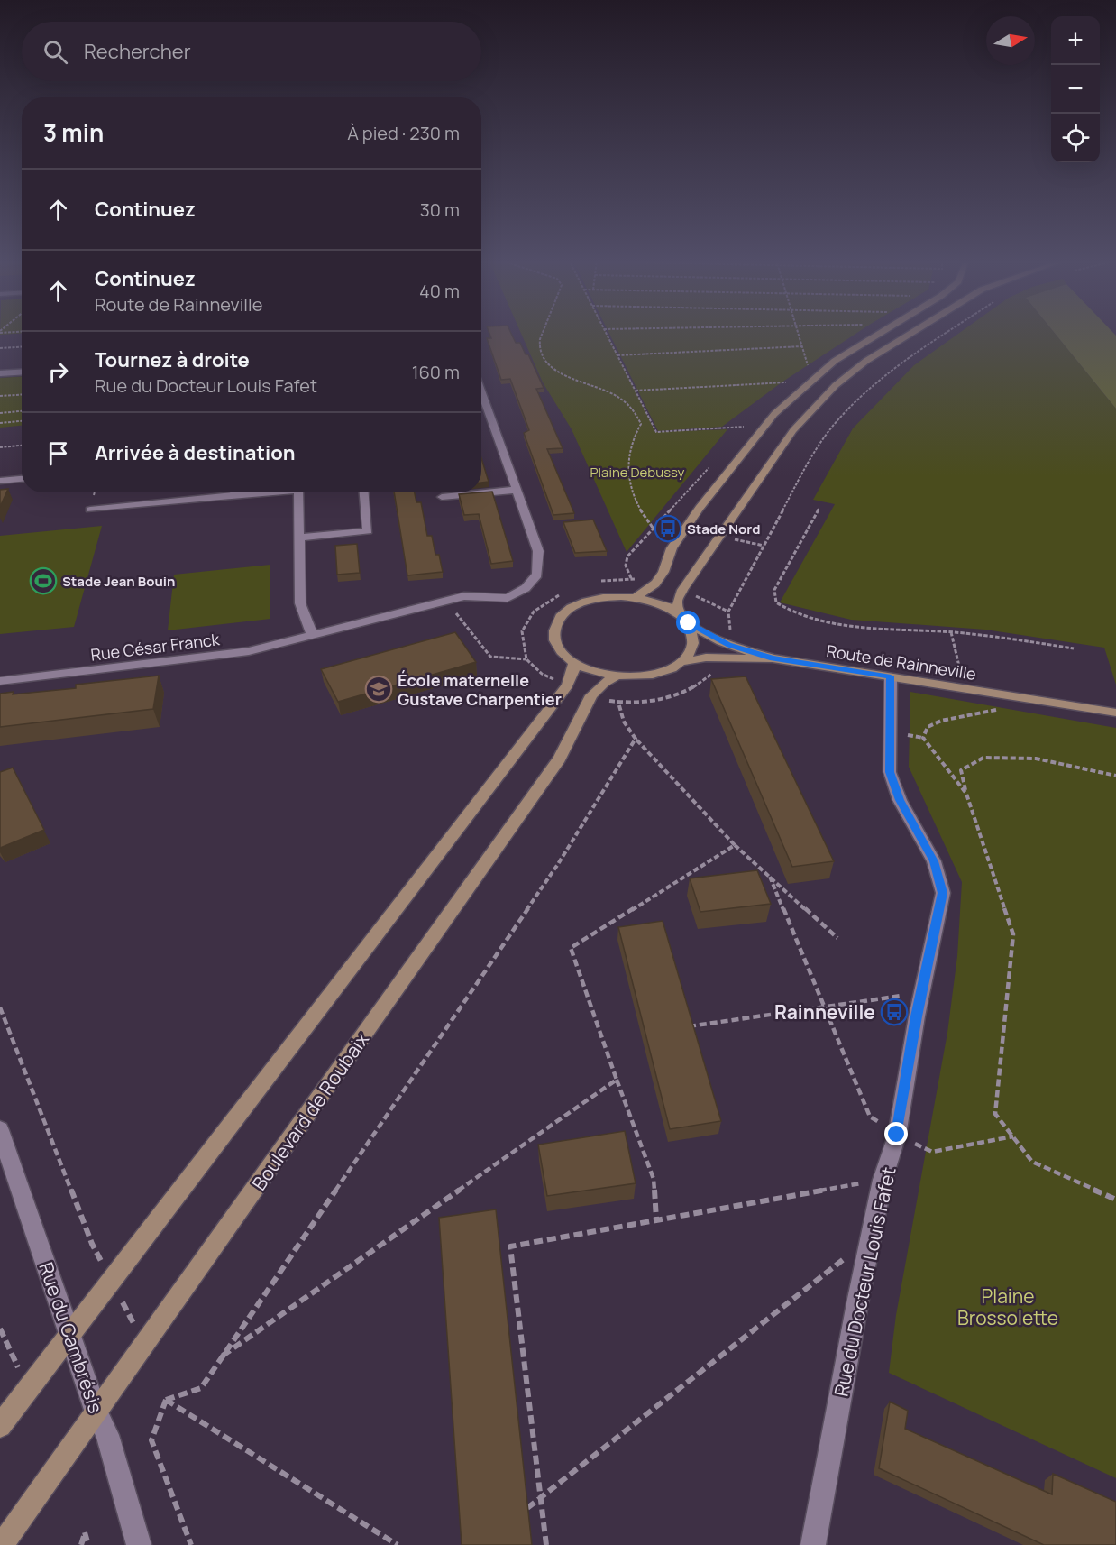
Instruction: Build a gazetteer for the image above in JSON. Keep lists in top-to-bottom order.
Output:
{
  "streets": {
    "main road": ["Route de Rainneville", "Boulevard de Roubaix"],
    "street": ["Rue César Franck", "Rue du Docteur Louis Fafet", "Rue du Cambrésis"]
  },
  "crossings": [
    ["Route de Rainneville", "Boulevard de Roubaix"],
    ["Route de Rainneville", "Rue du Docteur Louis Fafet"],
    ["Boulevard de Roubaix", "Rue du Cambrésis"]
  ],
  "parks": ["Plaine Debussy", "Plaine Brossolette"],
  "places": {
    "bus stop": ["Stade Nord", "Rainneville"],
    "sports": ["Stade Jean Bouin"],
    "school or university": ["École maternelle Gustave Charpentier"]
  },
  "north": "right",
  "page": {
    "map_buttons": ["+", "−"],
    "search": "Rechercher",
    "heading": ["3 min", "À pied · 230 m"],
    "list": [
      ["Continuez", "30 m"],
      ["Continuez", "Route de Rainneville", "40 m"],
      ["Tournez à droite", "Rue du Docteur Louis Fafet", "160 m"],
      "Arrivée à destination"
    ]
  }
}
